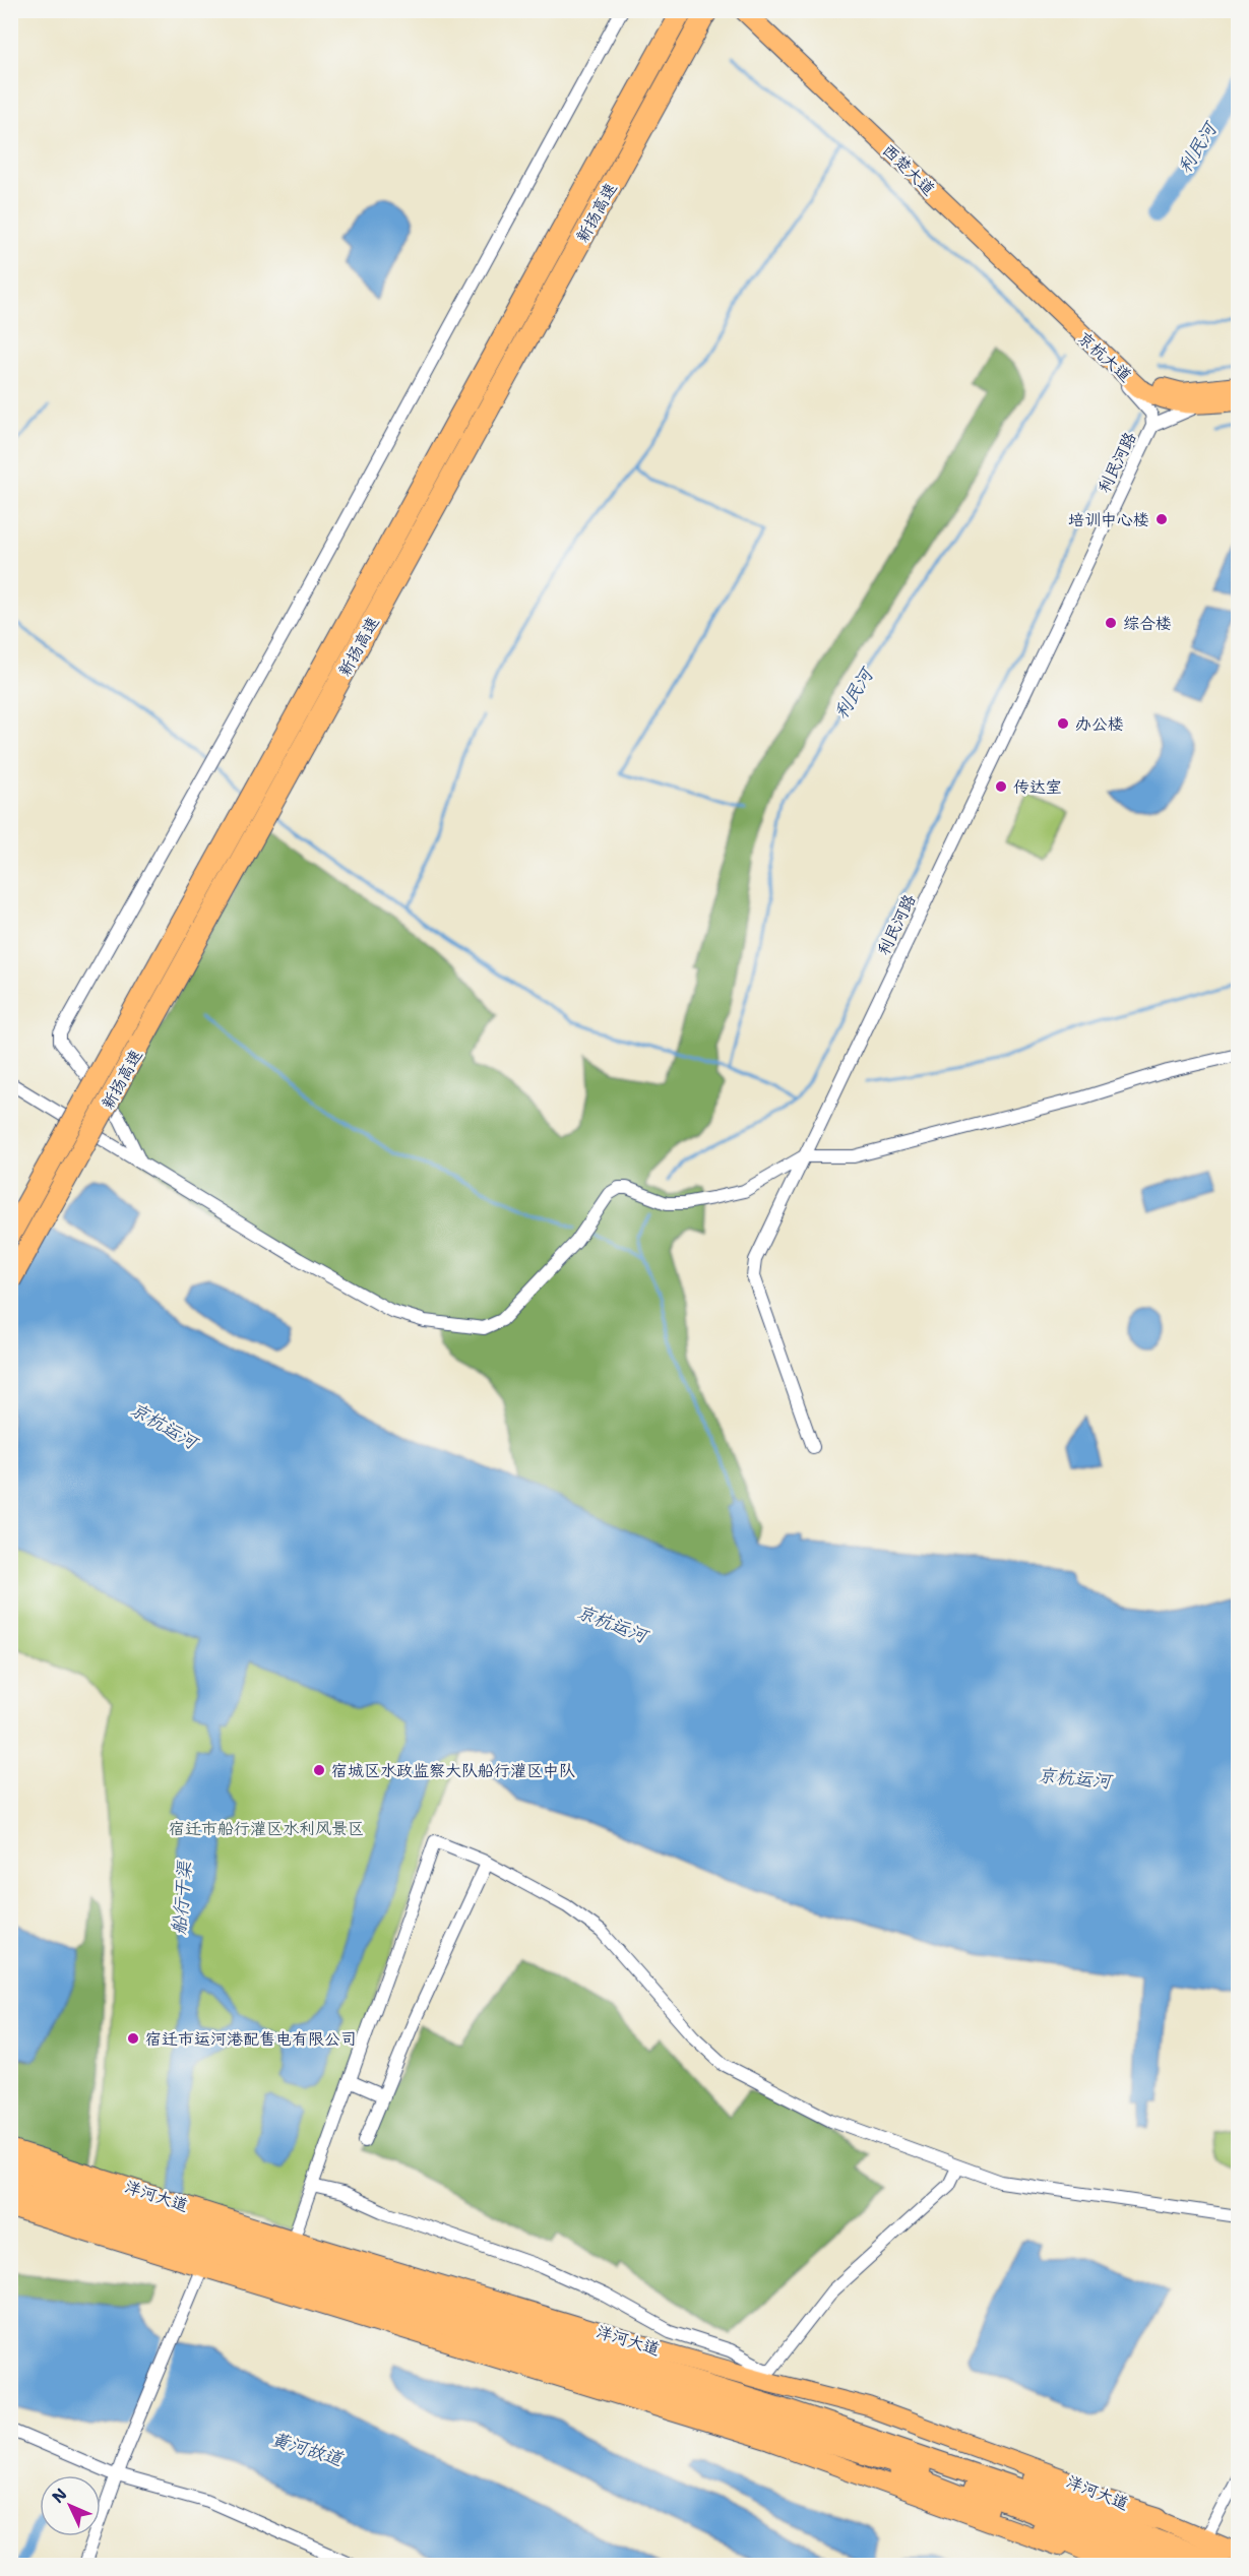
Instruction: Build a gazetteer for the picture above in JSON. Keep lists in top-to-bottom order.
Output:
{
  "streets": {
    "highway": ["新扬高速", "洋河大道"],
    "main road": ["西楚大道", "京杭大道"],
    "street": ["利民河路"]
  },
  "crossings": [
    ["西楚大道", "京杭大道"],
    ["西楚大道", "利民河路"],
    ["京杭大道", "利民河路"]
  ],
  "water": [
    "利民河",
    "京杭运河",
    "船行干渠",
    "黄河故道"
  ],
  "parks": ["宿迁市船行灌区水利风景区"],
  "places": [
    "培训中心楼",
    "综合楼",
    "办公楼",
    "传达室",
    "宿城区水政监察大队船行灌区中队",
    "宿迁市运河港配售电有限公司"
  ],
  "north": "top left"
}
